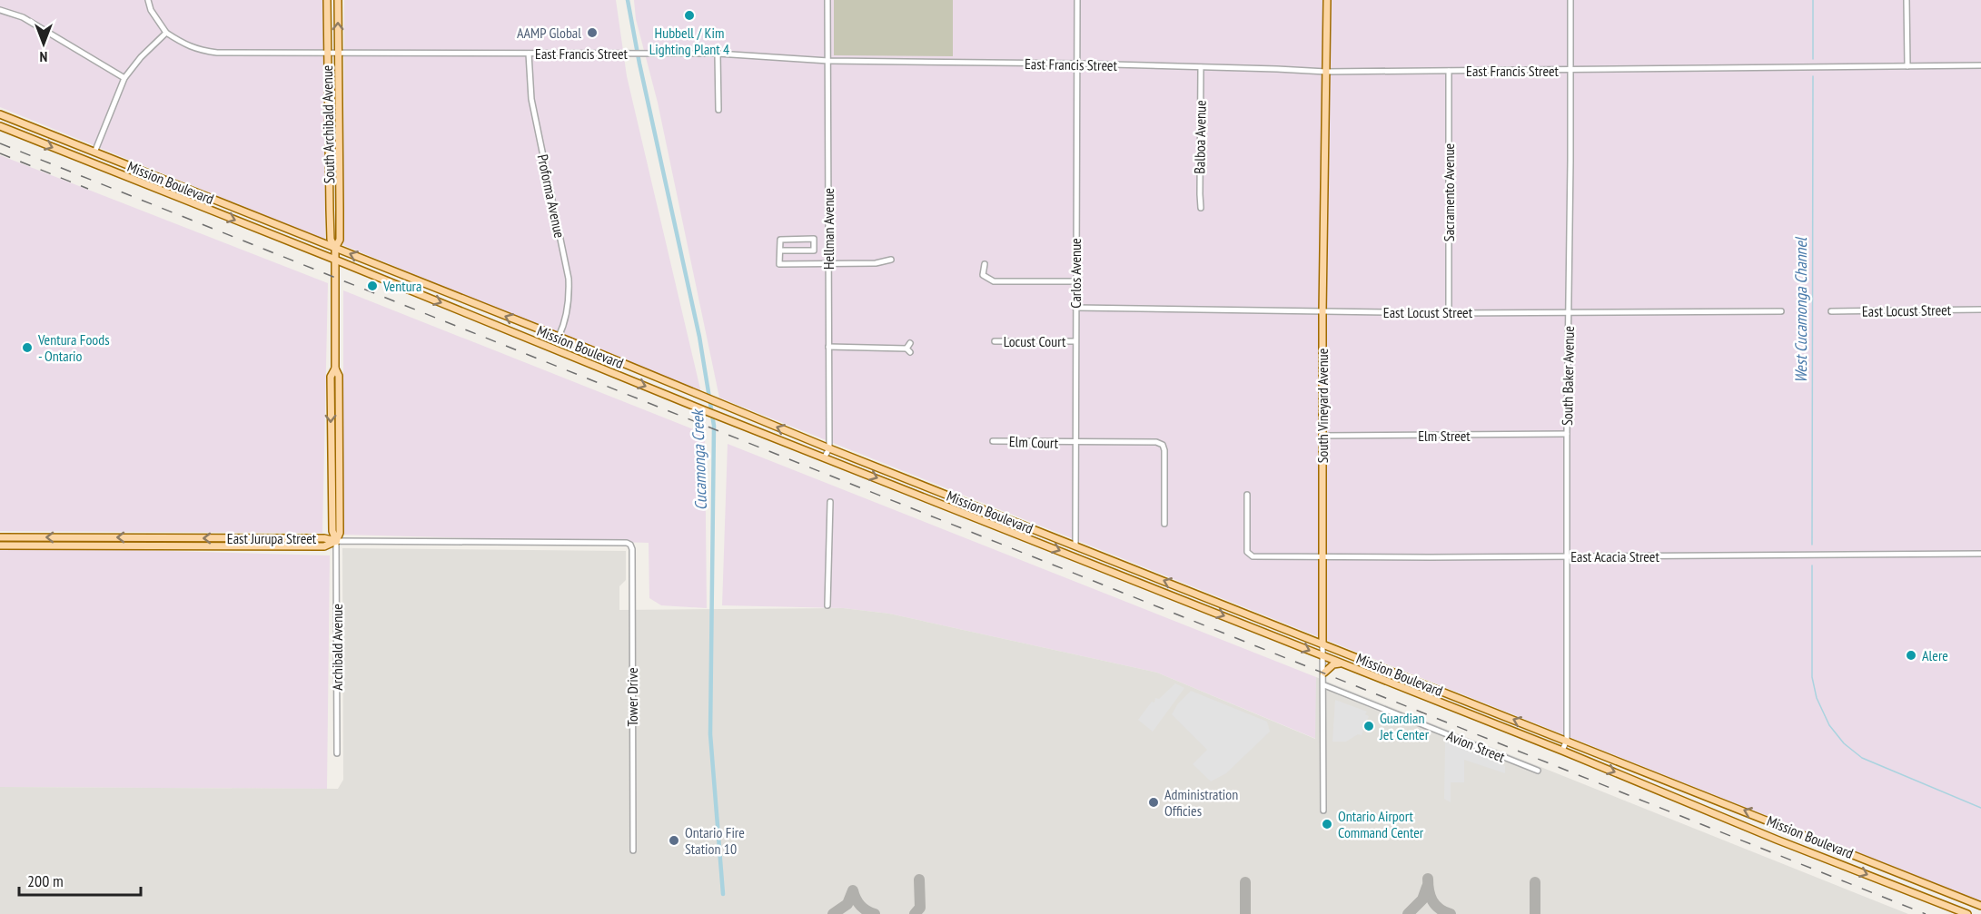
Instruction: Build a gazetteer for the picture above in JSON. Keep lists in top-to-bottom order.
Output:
{
  "streets": {
    "main road": [
      "South Archibald Avenue",
      "Mission Boulevard",
      "South Vineyard Avenue",
      "East Jurupa Street",
      "Archibald Avenue"
    ],
    "street": [
      "East Francis Street",
      "Balboa Avenue",
      "Sacramento Avenue",
      "Proforma Avenue",
      "Hellman Avenue",
      "Carlos Avenue",
      "East Locust Street",
      "Locust Court",
      "South Baker Avenue",
      "Elm Street",
      "Elm Court",
      "East Acacia Street",
      "Tower Drive",
      "Avion Street"
    ]
  },
  "crossings": [
    ["East Francis Street", "South Archibald Avenue"],
    ["East Francis Street", "Balboa Avenue"],
    ["East Francis Street", "Sacramento Avenue"],
    ["East Francis Street", "Proforma Avenue"],
    ["East Francis Street", "Hellman Avenue"],
    ["East Francis Street", "Carlos Avenue"],
    ["East Francis Street", "South Baker Avenue"],
    ["East Francis Street", "South Vineyard Avenue"],
    ["South Archibald Avenue", "Mission Boulevard"],
    ["South Archibald Avenue", "Archibald Avenue"],
    ["Mission Boulevard", "Proforma Avenue"],
    ["Mission Boulevard", "Hellman Avenue"],
    ["Mission Boulevard", "Carlos Avenue"],
    ["Mission Boulevard", "South Baker Avenue"],
    ["Mission Boulevard", "South Vineyard Avenue"],
    ["Mission Boulevard", "Archibald Avenue"],
    ["Sacramento Avenue", "East Locust Street"],
    ["Carlos Avenue", "East Locust Street"],
    ["Carlos Avenue", "Locust Court"],
    ["Carlos Avenue", "Elm Court"],
    ["East Locust Street", "South Baker Avenue"],
    ["East Locust Street", "South Vineyard Avenue"],
    ["South Baker Avenue", "Elm Street"],
    ["South Baker Avenue", "East Acacia Street"],
    ["South Vineyard Avenue", "Elm Street"],
    ["South Vineyard Avenue", "East Acacia Street"],
    ["South Vineyard Avenue", "Avion Street"],
    ["East Jurupa Street", "Archibald Avenue"],
    ["East Jurupa Street", "Tower Drive"],
    ["Archibald Avenue", "Tower Drive"]
  ],
  "water": ["West Cucamonga Channel", "Cucamonga Creek"],
  "places": [
    "Hubbell / Kim Lighting Plant 4",
    "AAMP Global",
    "Ventura",
    "Ventura Foods - Ontario",
    "Alere",
    "Guardian Jet Center",
    "Administration Officies",
    "Ontario Airport Command Center",
    "Ontario Fire Station 10"
  ],
  "scale_bar": "200 m",
  "north": "bottom"
}
